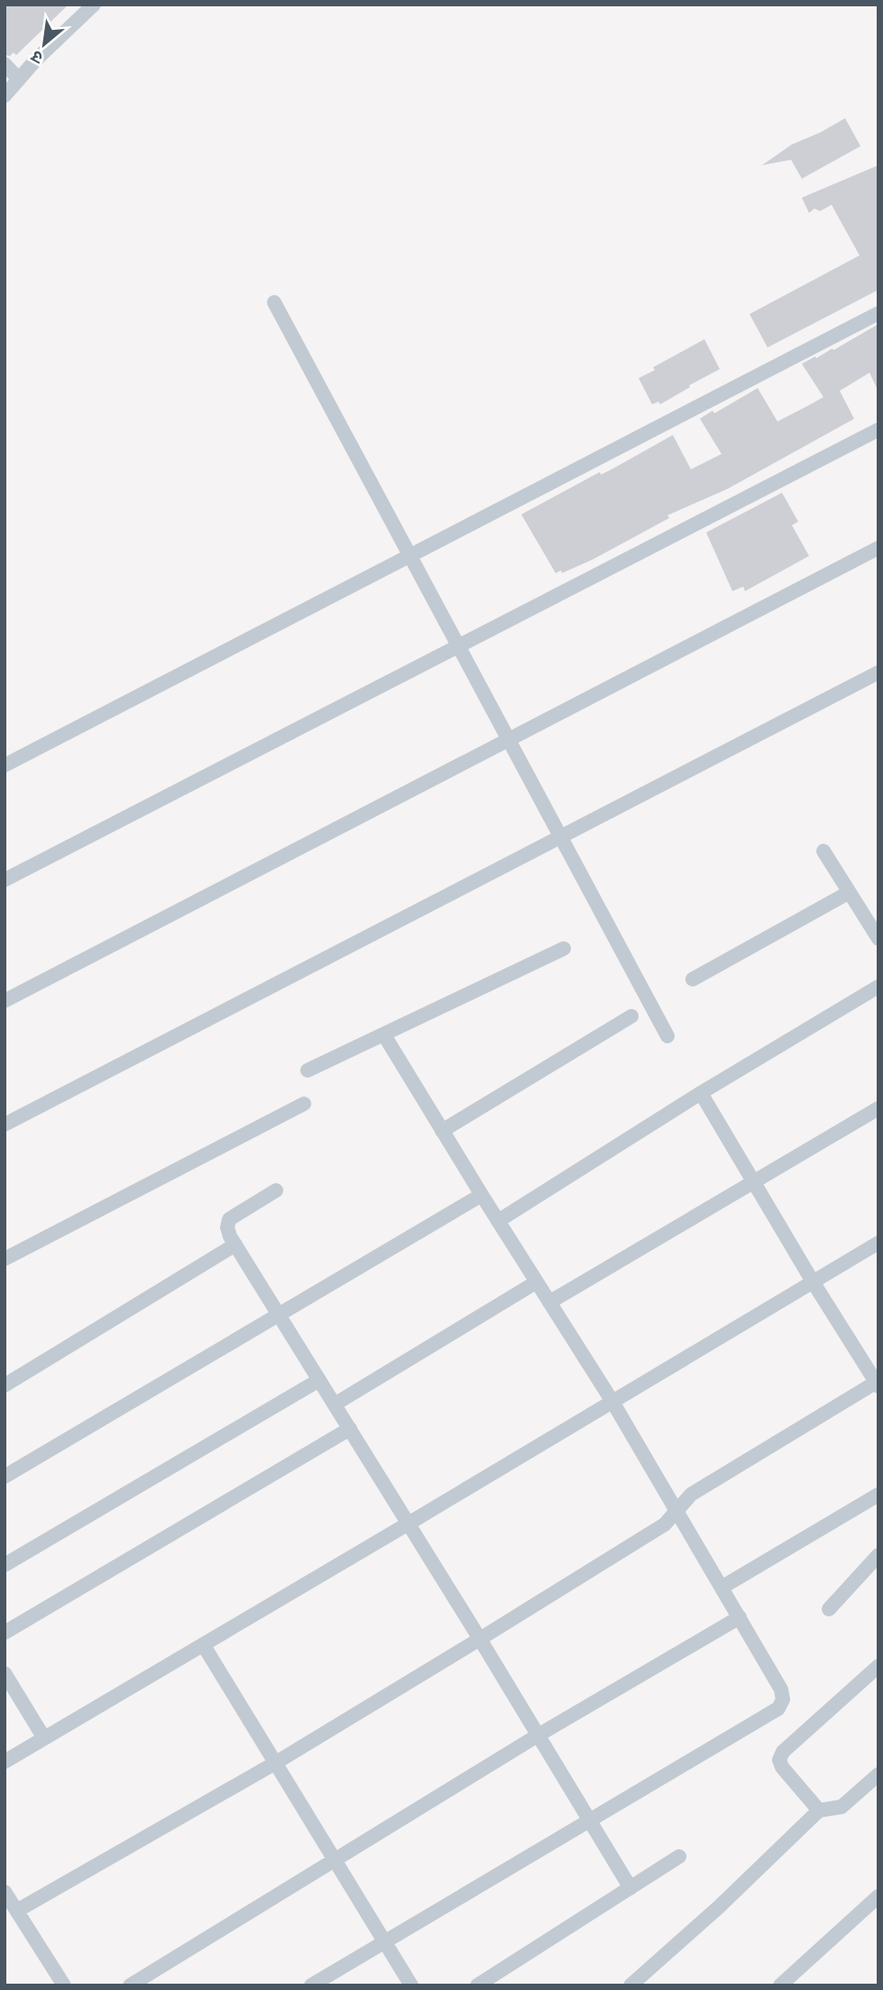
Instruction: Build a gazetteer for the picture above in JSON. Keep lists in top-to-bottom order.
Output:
{
  "north": "bottom left"
}
